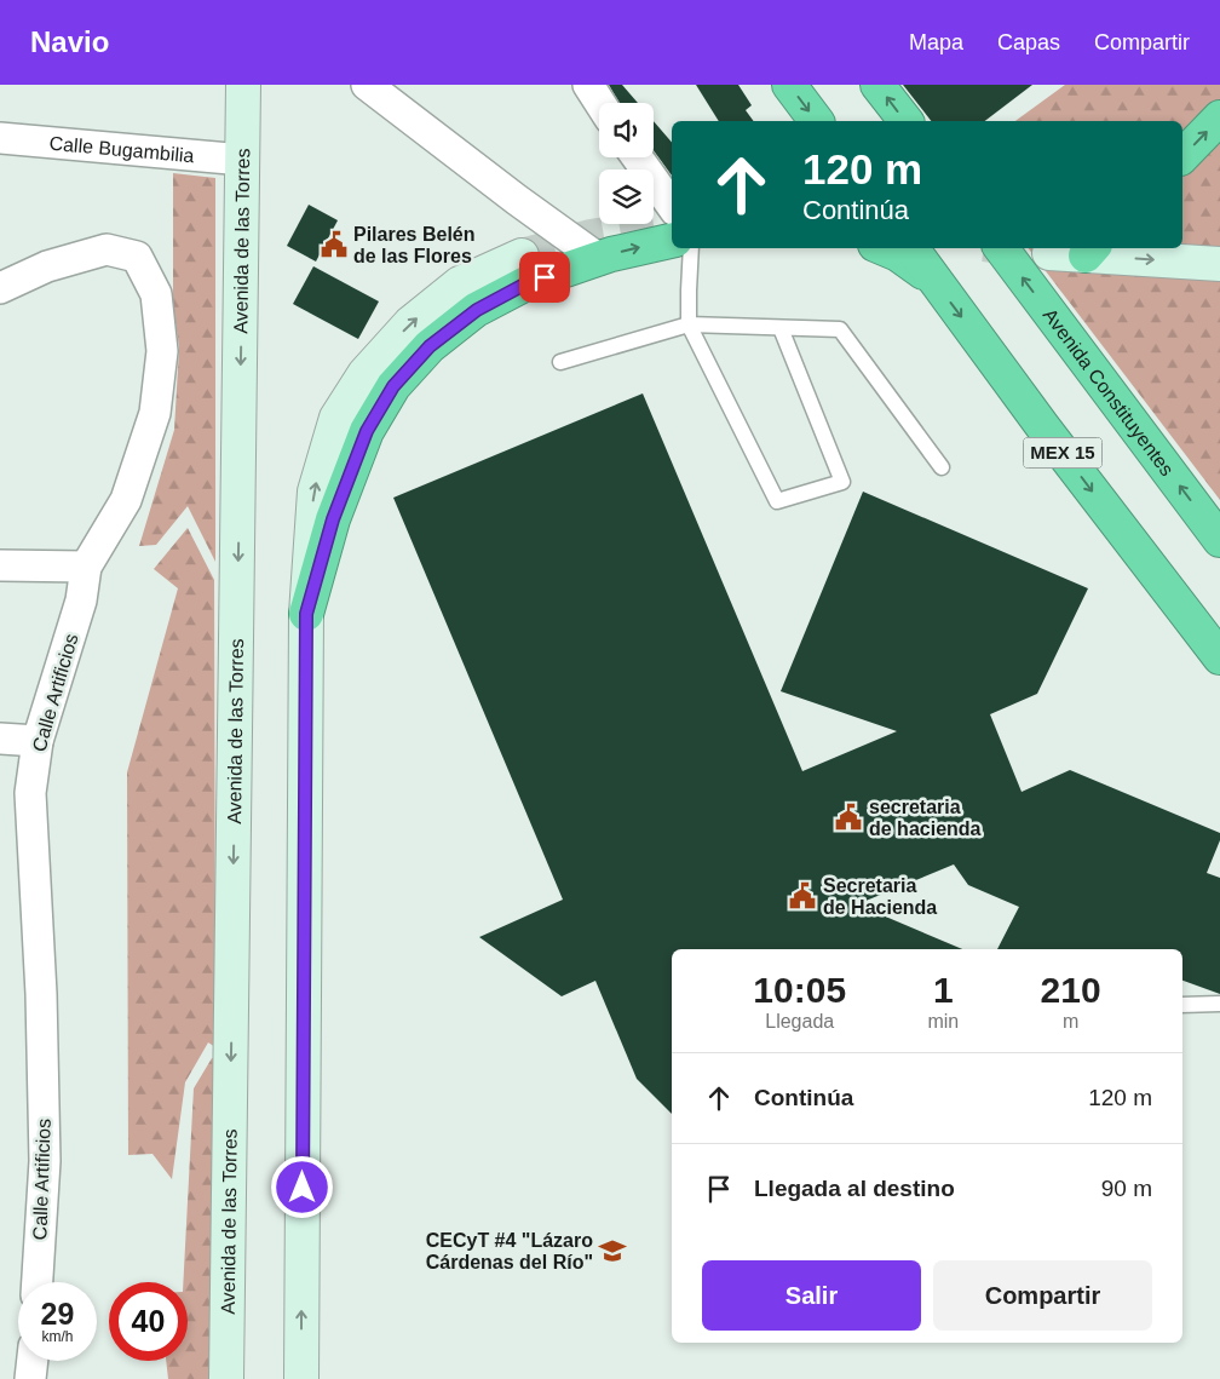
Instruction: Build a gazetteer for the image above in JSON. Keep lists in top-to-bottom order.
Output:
{
  "streets": {
    "highway": ["Avenida Constituyentes", "MEX 15"],
    "street": ["Calle Bugambilia", "Avenida de las Torres", "Calle Artificios"]
  },
  "crossings": [
    ["Calle Bugambilia", "Avenida de las Torres"]
  ],
  "places": {
    "public building": ["Pilares Belén de las Flores", "secretaria de hacienda", "Secretaria de Hacienda"],
    "school or university": ["CECyT #4 \"Lázaro Cárdenas del Río\""]
  },
  "page": {
    "header": "Navio",
    "nav": ["Mapa", "Capas", "Compartir"],
    "turn": ["120 m", "Continúa"],
    "eta": [
      "10:05",
      "Llegada",
      "1",
      "min",
      "210",
      "m"
    ],
    "list": [
      {
        "name": "Continúa",
        "value": "120 m"
      },
      {
        "name": "Llegada al destino",
        "value": "90 m"
      }
    ],
    "buttons": ["Salir", "Compartir"],
    "speed": "29 km/h",
    "limit": "40"
  }
}
